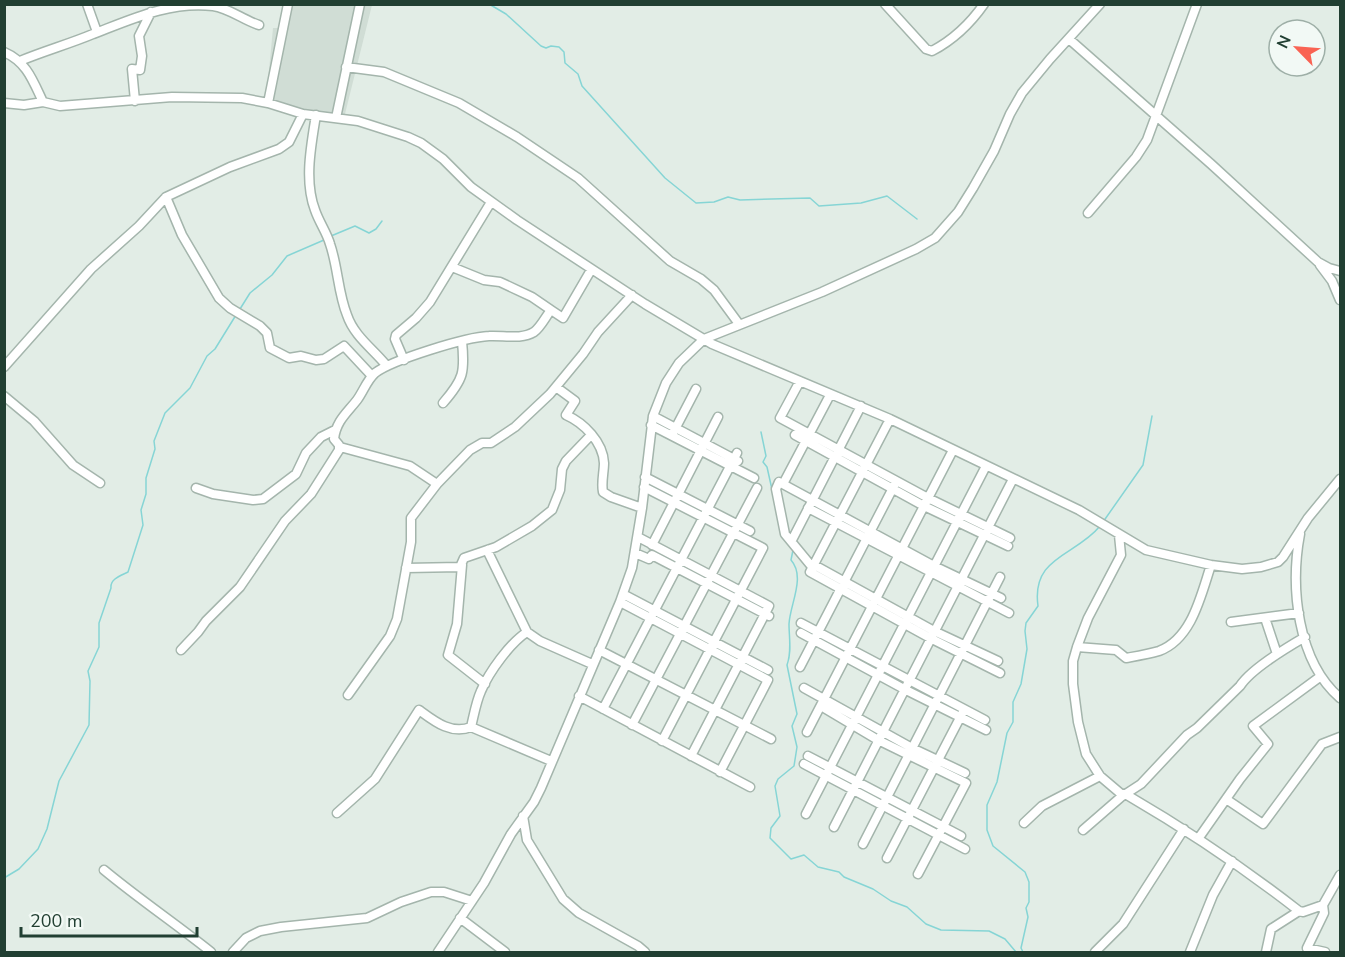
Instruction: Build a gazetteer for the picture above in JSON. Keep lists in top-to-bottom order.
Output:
{
  "scale_bar": "200 m",
  "north": "top left"
}
